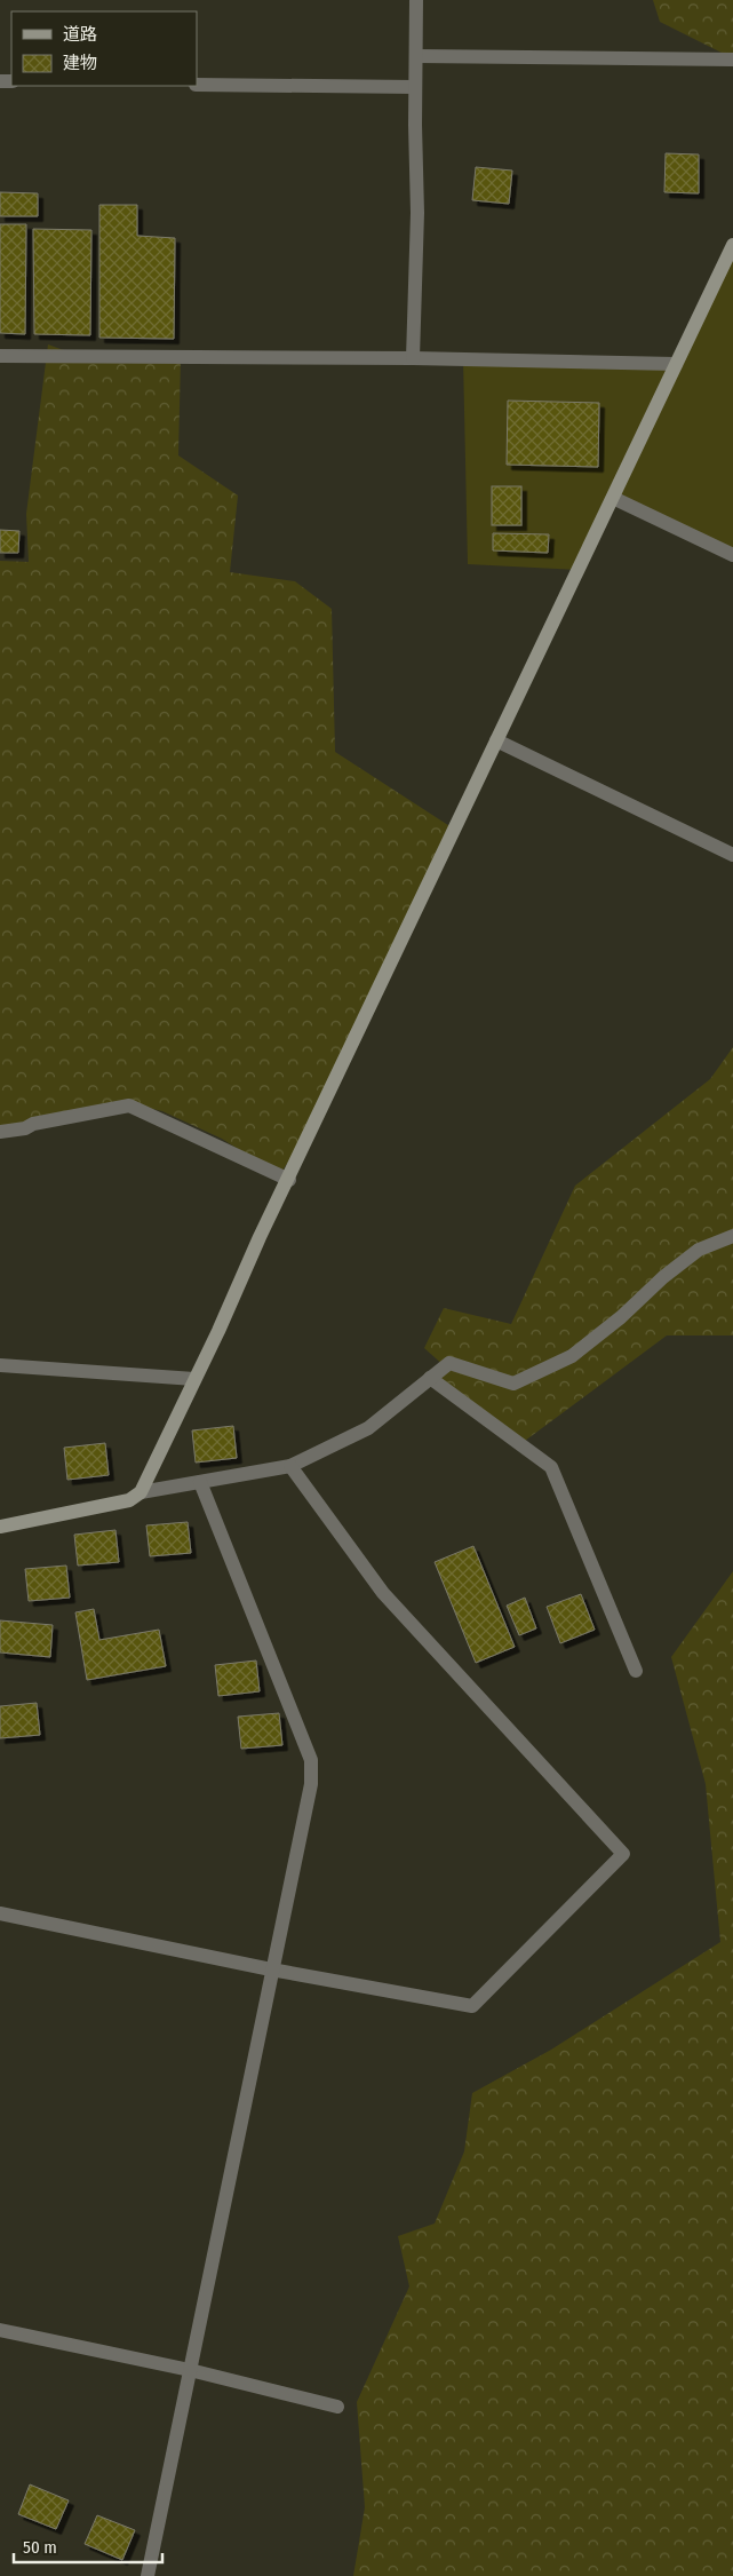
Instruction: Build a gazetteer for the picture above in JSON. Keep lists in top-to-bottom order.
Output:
{
  "legend": ["道路", "建物"],
  "scale_bar": "50 m"
}
